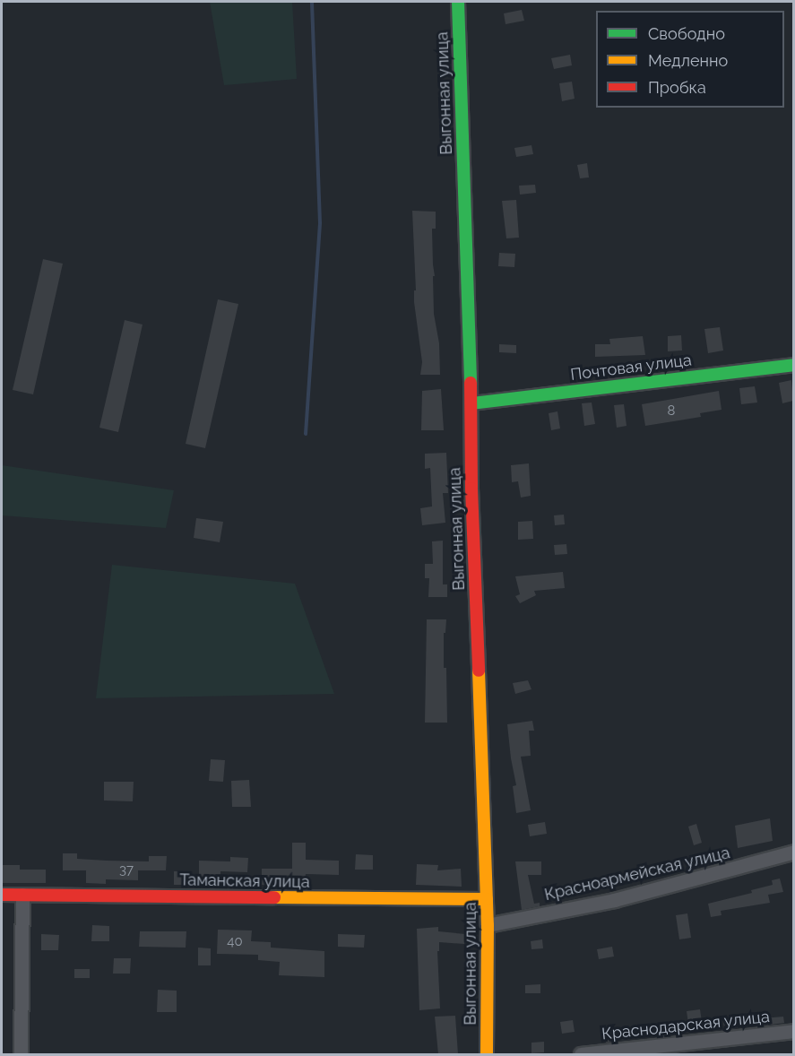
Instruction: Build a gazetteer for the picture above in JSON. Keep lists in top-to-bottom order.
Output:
{
  "streets": {
    "street": [
      "Выгонная улица",
      "Почтовая улица",
      "Красноармейская улица",
      "Таманская улица",
      "Краснодарская улица"
    ]
  },
  "crossings": [
    ["Выгонная улица", "Почтовая улица"],
    ["Выгонная улица", "Красноармейская улица"],
    ["Выгонная улица", "Таманская улица"]
  ],
  "house_numbers": ["8", "37", "40"],
  "legend": ["Свободно", "Медленно", "Пробка"]
}
